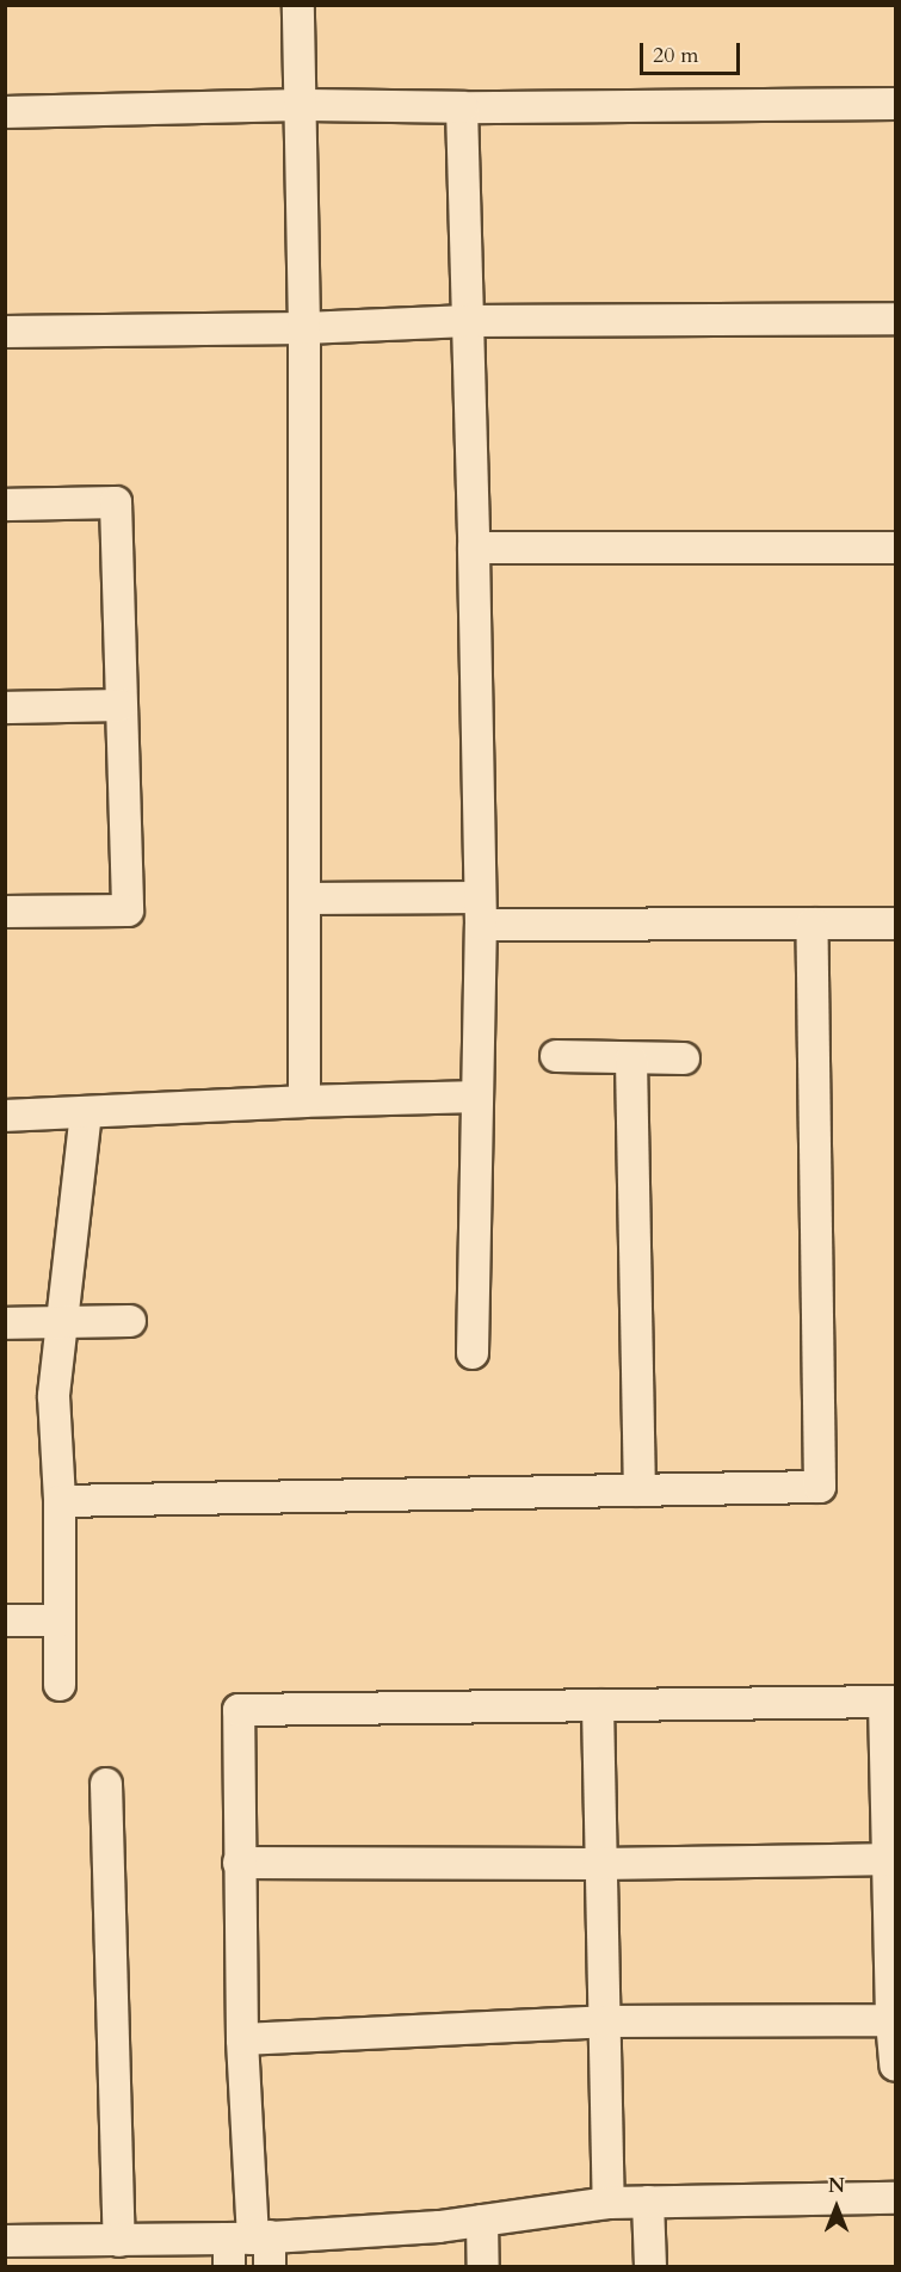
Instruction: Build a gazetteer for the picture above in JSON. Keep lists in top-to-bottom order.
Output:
{
  "scale_bar": "20 m",
  "north": "top"
}
